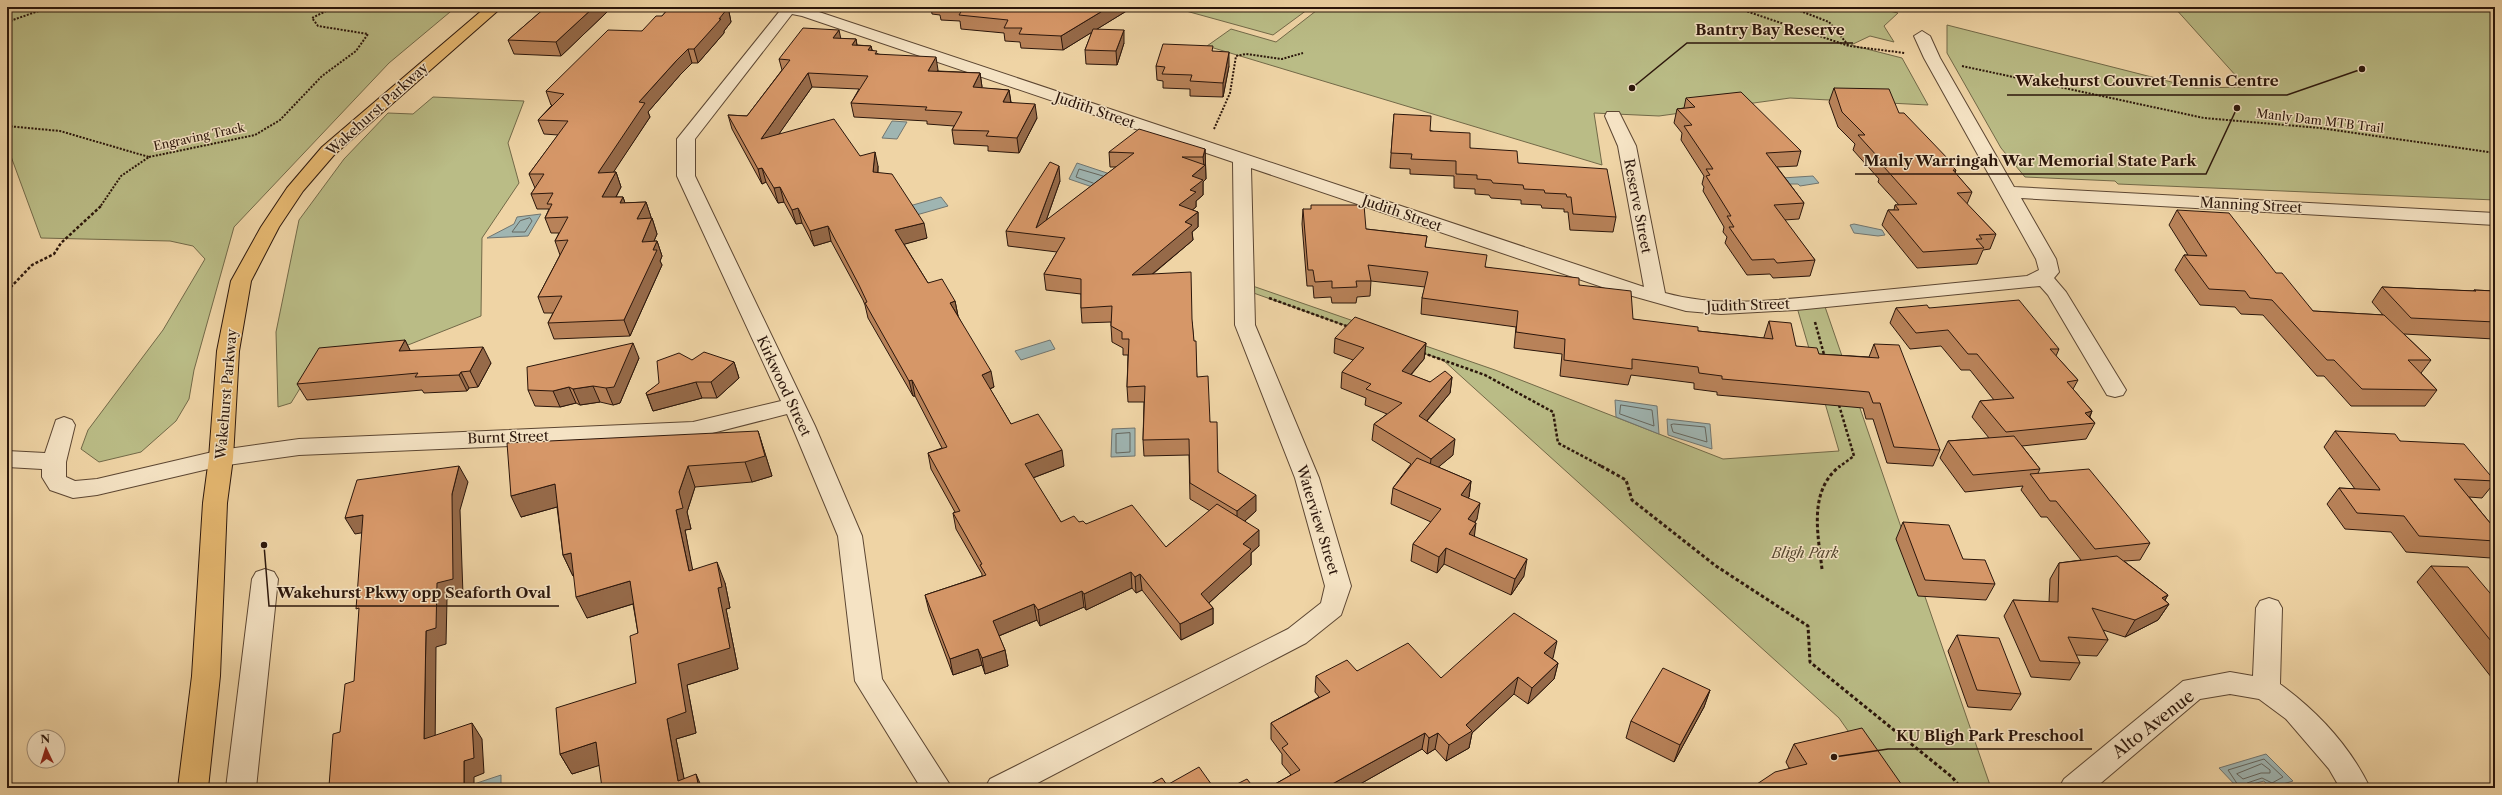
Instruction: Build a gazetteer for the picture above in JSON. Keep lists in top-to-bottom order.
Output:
{
  "streets": {
    "main road": ["Wakehurst Parkway"],
    "street": [
      "Judith Street",
      "Manning Street",
      "Reserve Street",
      "Kirkwood Street",
      "Burnt Street",
      "Waterview Street",
      "Alto Avenue"
    ],
    "path": ["Manly Dam MTB Trail", "Engraving Track"]
  },
  "crossings": [
    ["Wakehurst Parkway", "Burnt Street"],
    ["Judith Street", "Reserve Street"],
    ["Judith Street", "Kirkwood Street"],
    ["Judith Street", "Waterview Street"],
    ["Kirkwood Street", "Burnt Street"]
  ],
  "parks": ["Bligh Park"],
  "places": [
    "Wakehurst Couvret Tennis Centre",
    "Bantry Bay Reserve",
    "Manly Warringah War Memorial State Park",
    "Wakehurst Pkwy opp Seaforth Oval",
    "KU Bligh Park Preschool"
  ],
  "north": "top"
}
